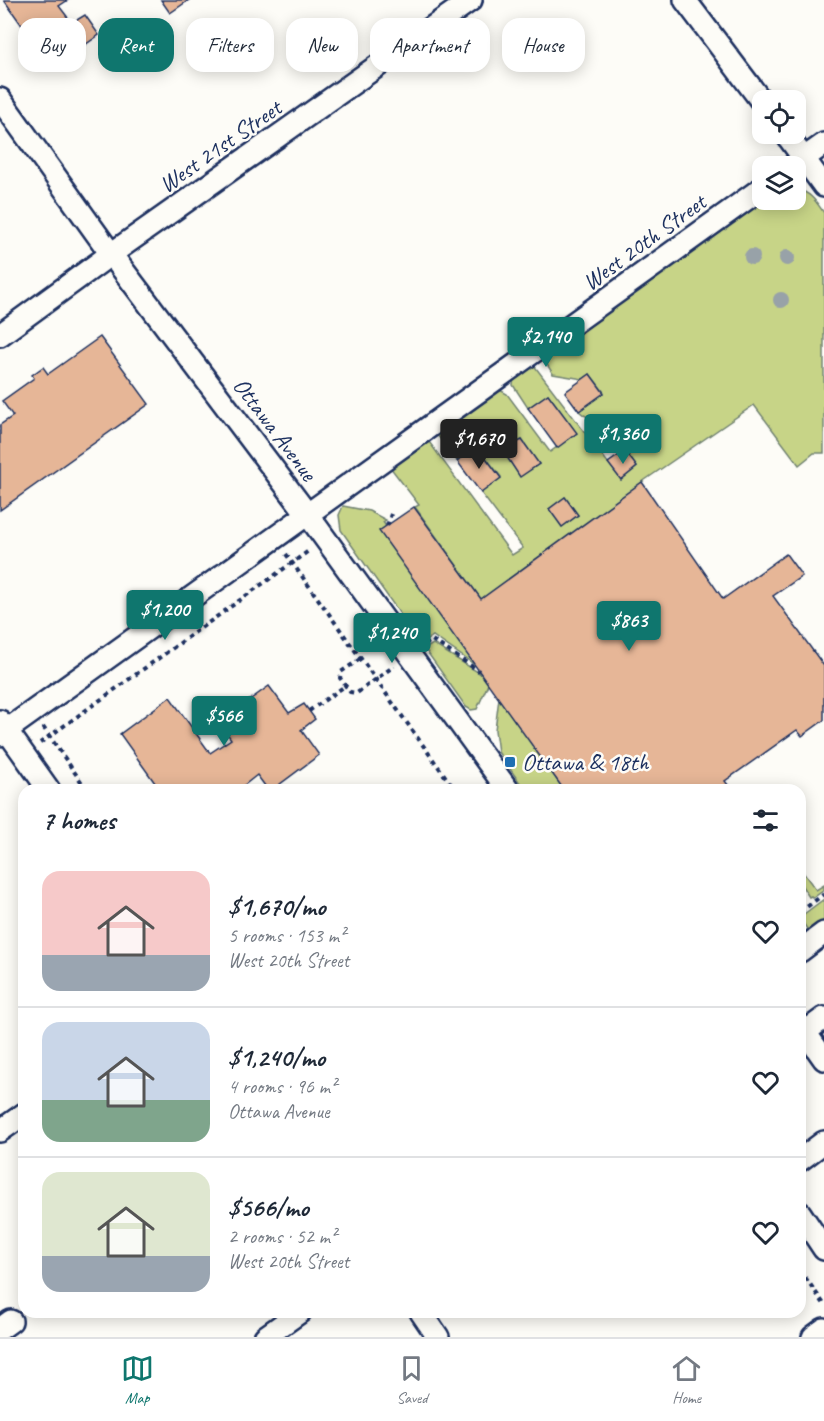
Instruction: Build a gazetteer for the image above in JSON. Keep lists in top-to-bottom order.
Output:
{
  "streets": {
    "street": ["West 21st Street", "West 20th Street", "Ottawa Avenue"]
  },
  "crossings": [
    ["West 21st Street", "Ottawa Avenue"],
    ["West 20th Street", "Ottawa Avenue"]
  ],
  "places": {
    "transit": ["Ottawa & 18th"]
  },
  "page": {
    "chip": [
      "Buy",
      "Rent",
      "Filters",
      "New",
      "Apartment",
      "House"
    ],
    "price": [
      "$2,140",
      "$1,360",
      "$1,670",
      "$1,200",
      "$863",
      "$1,240",
      "$566"
    ],
    "heading": "7 homes",
    "list": [
      {
        "name": "$1,670/mo",
        "note": "5 rooms · 153 m² · West 20th Street"
      },
      {
        "name": "$1,240/mo",
        "note": "4 rooms · 96 m² · Ottawa Avenue"
      },
      {
        "name": "$566/mo",
        "note": "2 rooms · 52 m² · West 20th Street"
      }
    ],
    "tabs": ["Map", "Saved", "Home"]
  }
}
